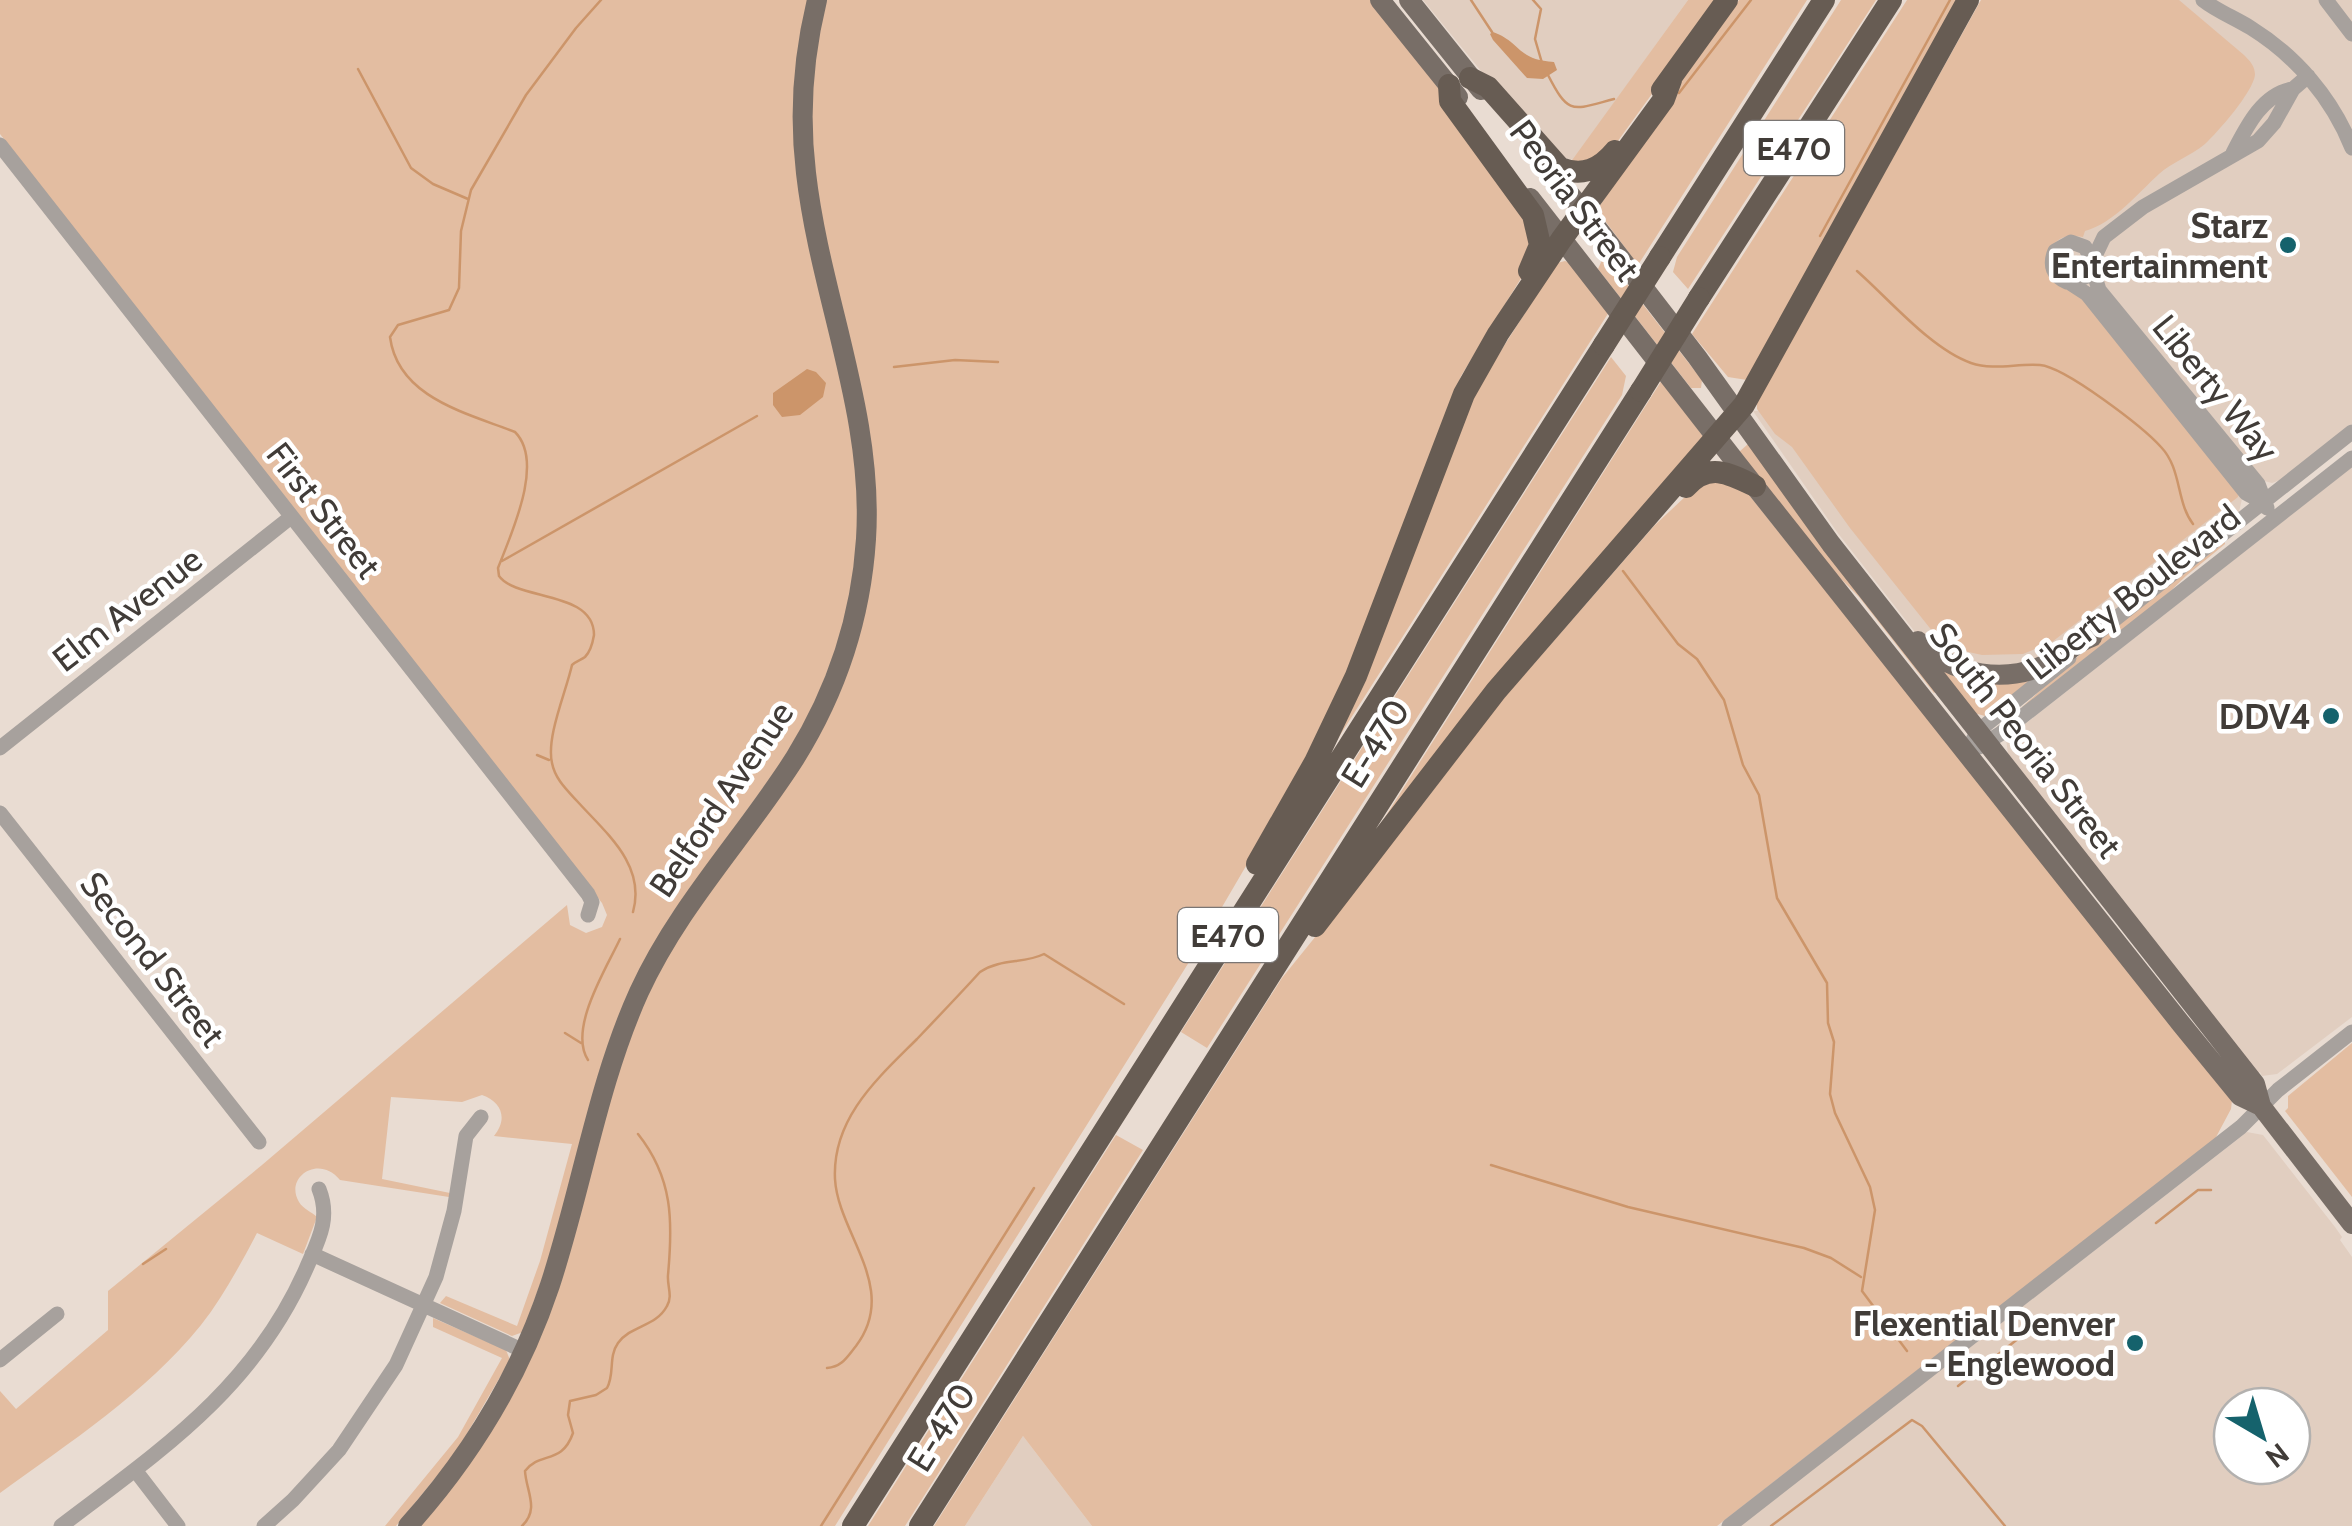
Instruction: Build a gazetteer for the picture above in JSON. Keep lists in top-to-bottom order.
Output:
{
  "streets": {
    "highway": ["E470", "E-470"],
    "main road": ["Peoria Street", "South Peoria Street", "Belford Avenue"],
    "street": [
      "Liberty Way",
      "First Street",
      "Liberty Boulevard",
      "Elm Avenue",
      "Second Street"
    ]
  },
  "crossings": [
    ["Peoria Street", "South Peoria Street"],
    ["Liberty Way", "Liberty Boulevard"],
    ["First Street", "Elm Avenue"],
    ["Liberty Boulevard", "South Peoria Street"]
  ],
  "places": ["Starz Entertainment", "DDV4", "Flexential Denver - Englewood"],
  "north": "bottom right"
}
